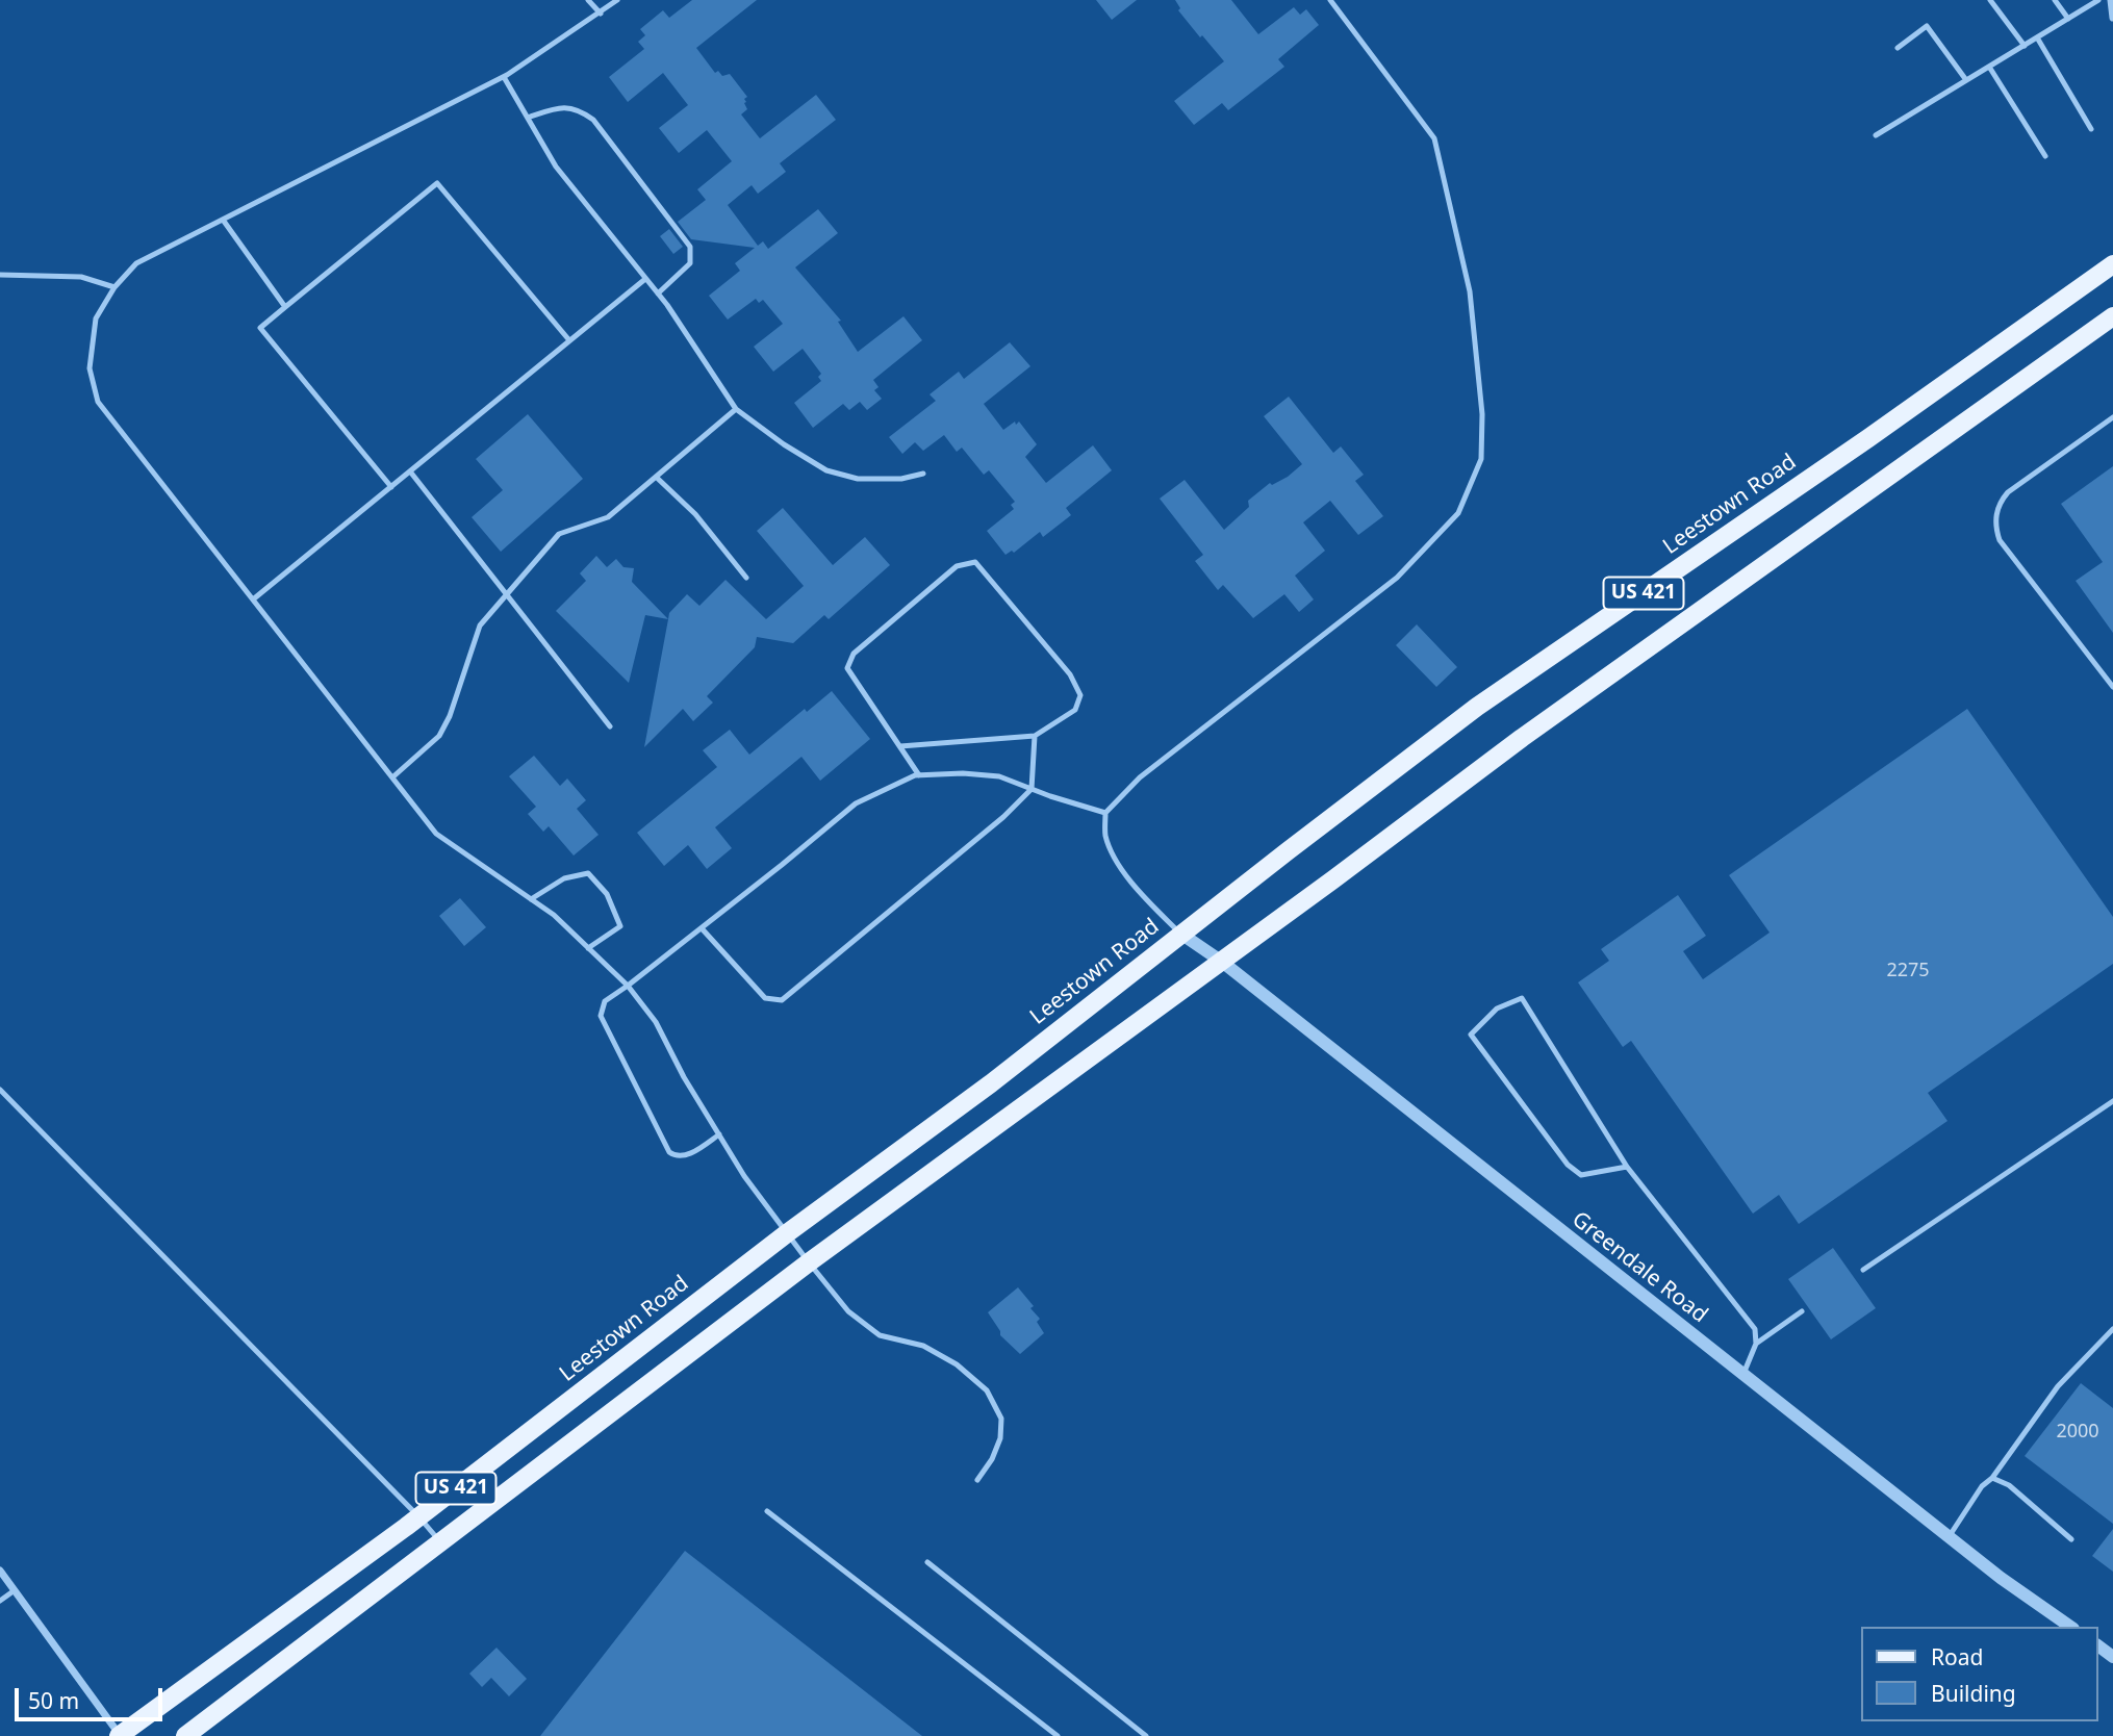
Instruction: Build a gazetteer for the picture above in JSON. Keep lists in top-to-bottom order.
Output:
{
  "streets": {
    "main road": ["Leestown Road", "US 421"],
    "street": ["Greendale Road"]
  },
  "crossings": [
    ["Leestown Road", "Greendale Road"],
    ["US 421", "Greendale Road"]
  ],
  "house_numbers": ["2275", "2000"],
  "legend": ["Road", "Building"],
  "scale_bar": "50 m"
}
